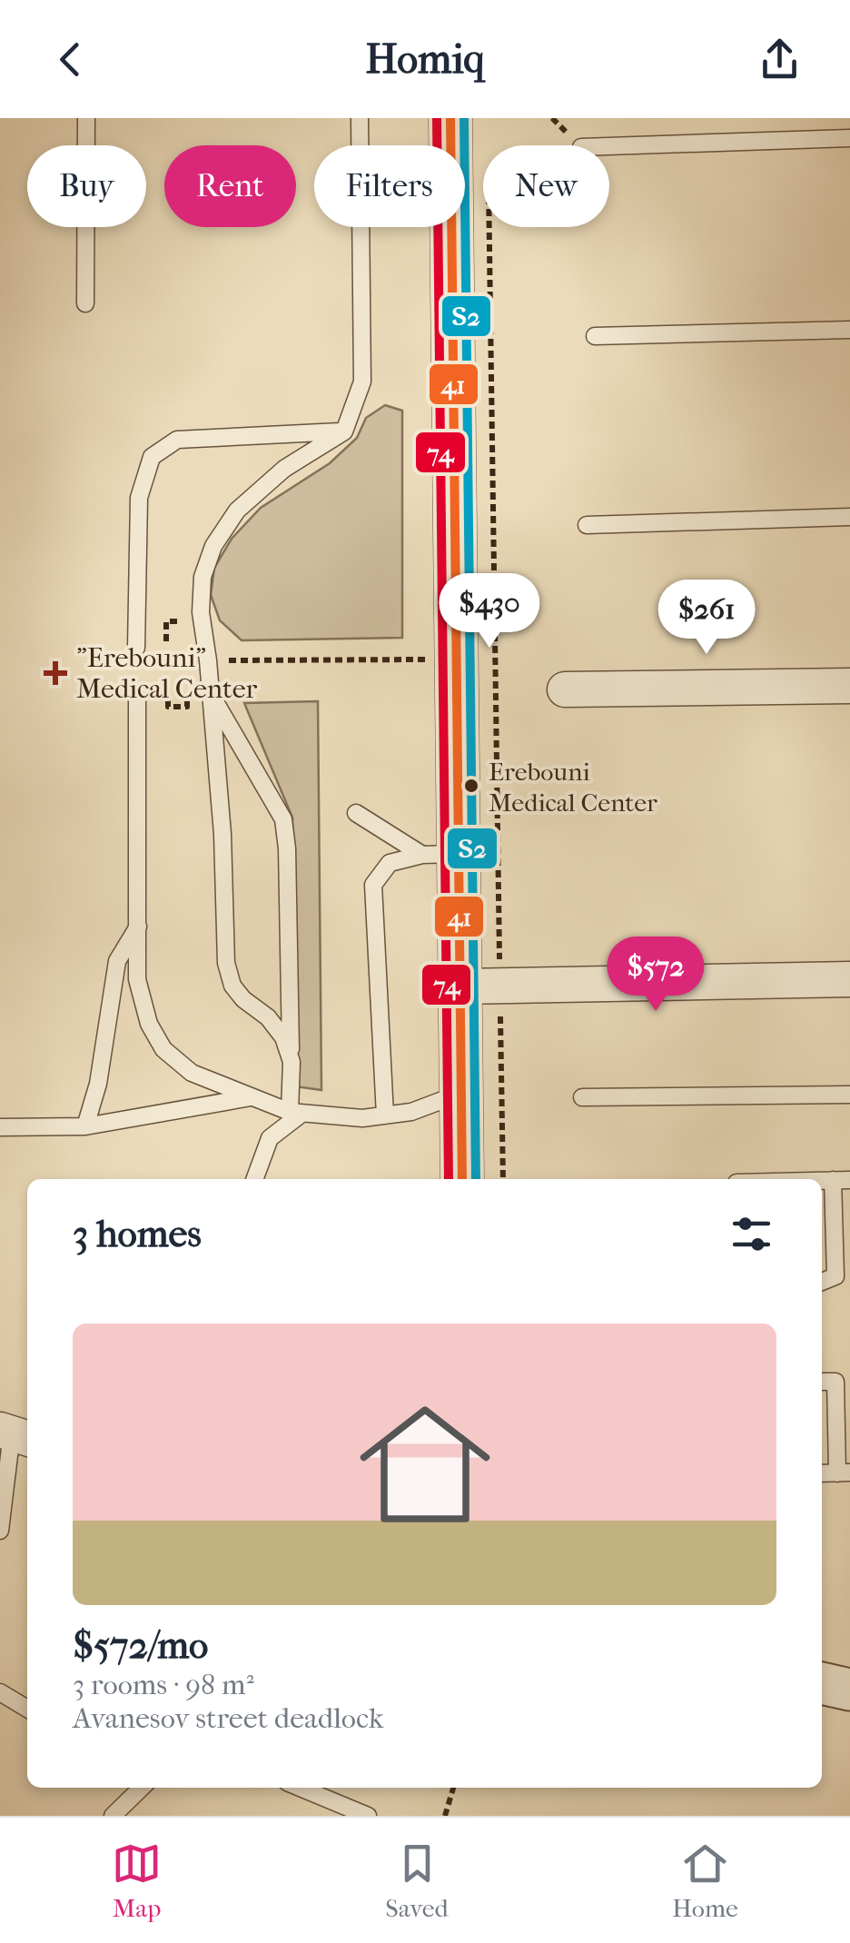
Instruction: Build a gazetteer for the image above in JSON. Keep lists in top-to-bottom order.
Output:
{
  "places": {
    "health": ["\"Erebouni\" Medical Center"],
    "other": ["Erebouni Medical Center"]
  },
  "lines": ["transit line 41", "transit line 74", "transit line Տ2"],
  "page": {
    "header": "Homiq",
    "chip": [
      "Buy",
      "Rent",
      "Filters",
      "New"
    ],
    "price": ["$430", "$261", "$572"],
    "heading": "3 homes",
    "list": [
      {
        "name": "$572/mo",
        "note": "3 rooms · 98 m² · Avanesov street deadlock"
      }
    ],
    "tabs": ["Map", "Saved", "Home"]
  }
}
